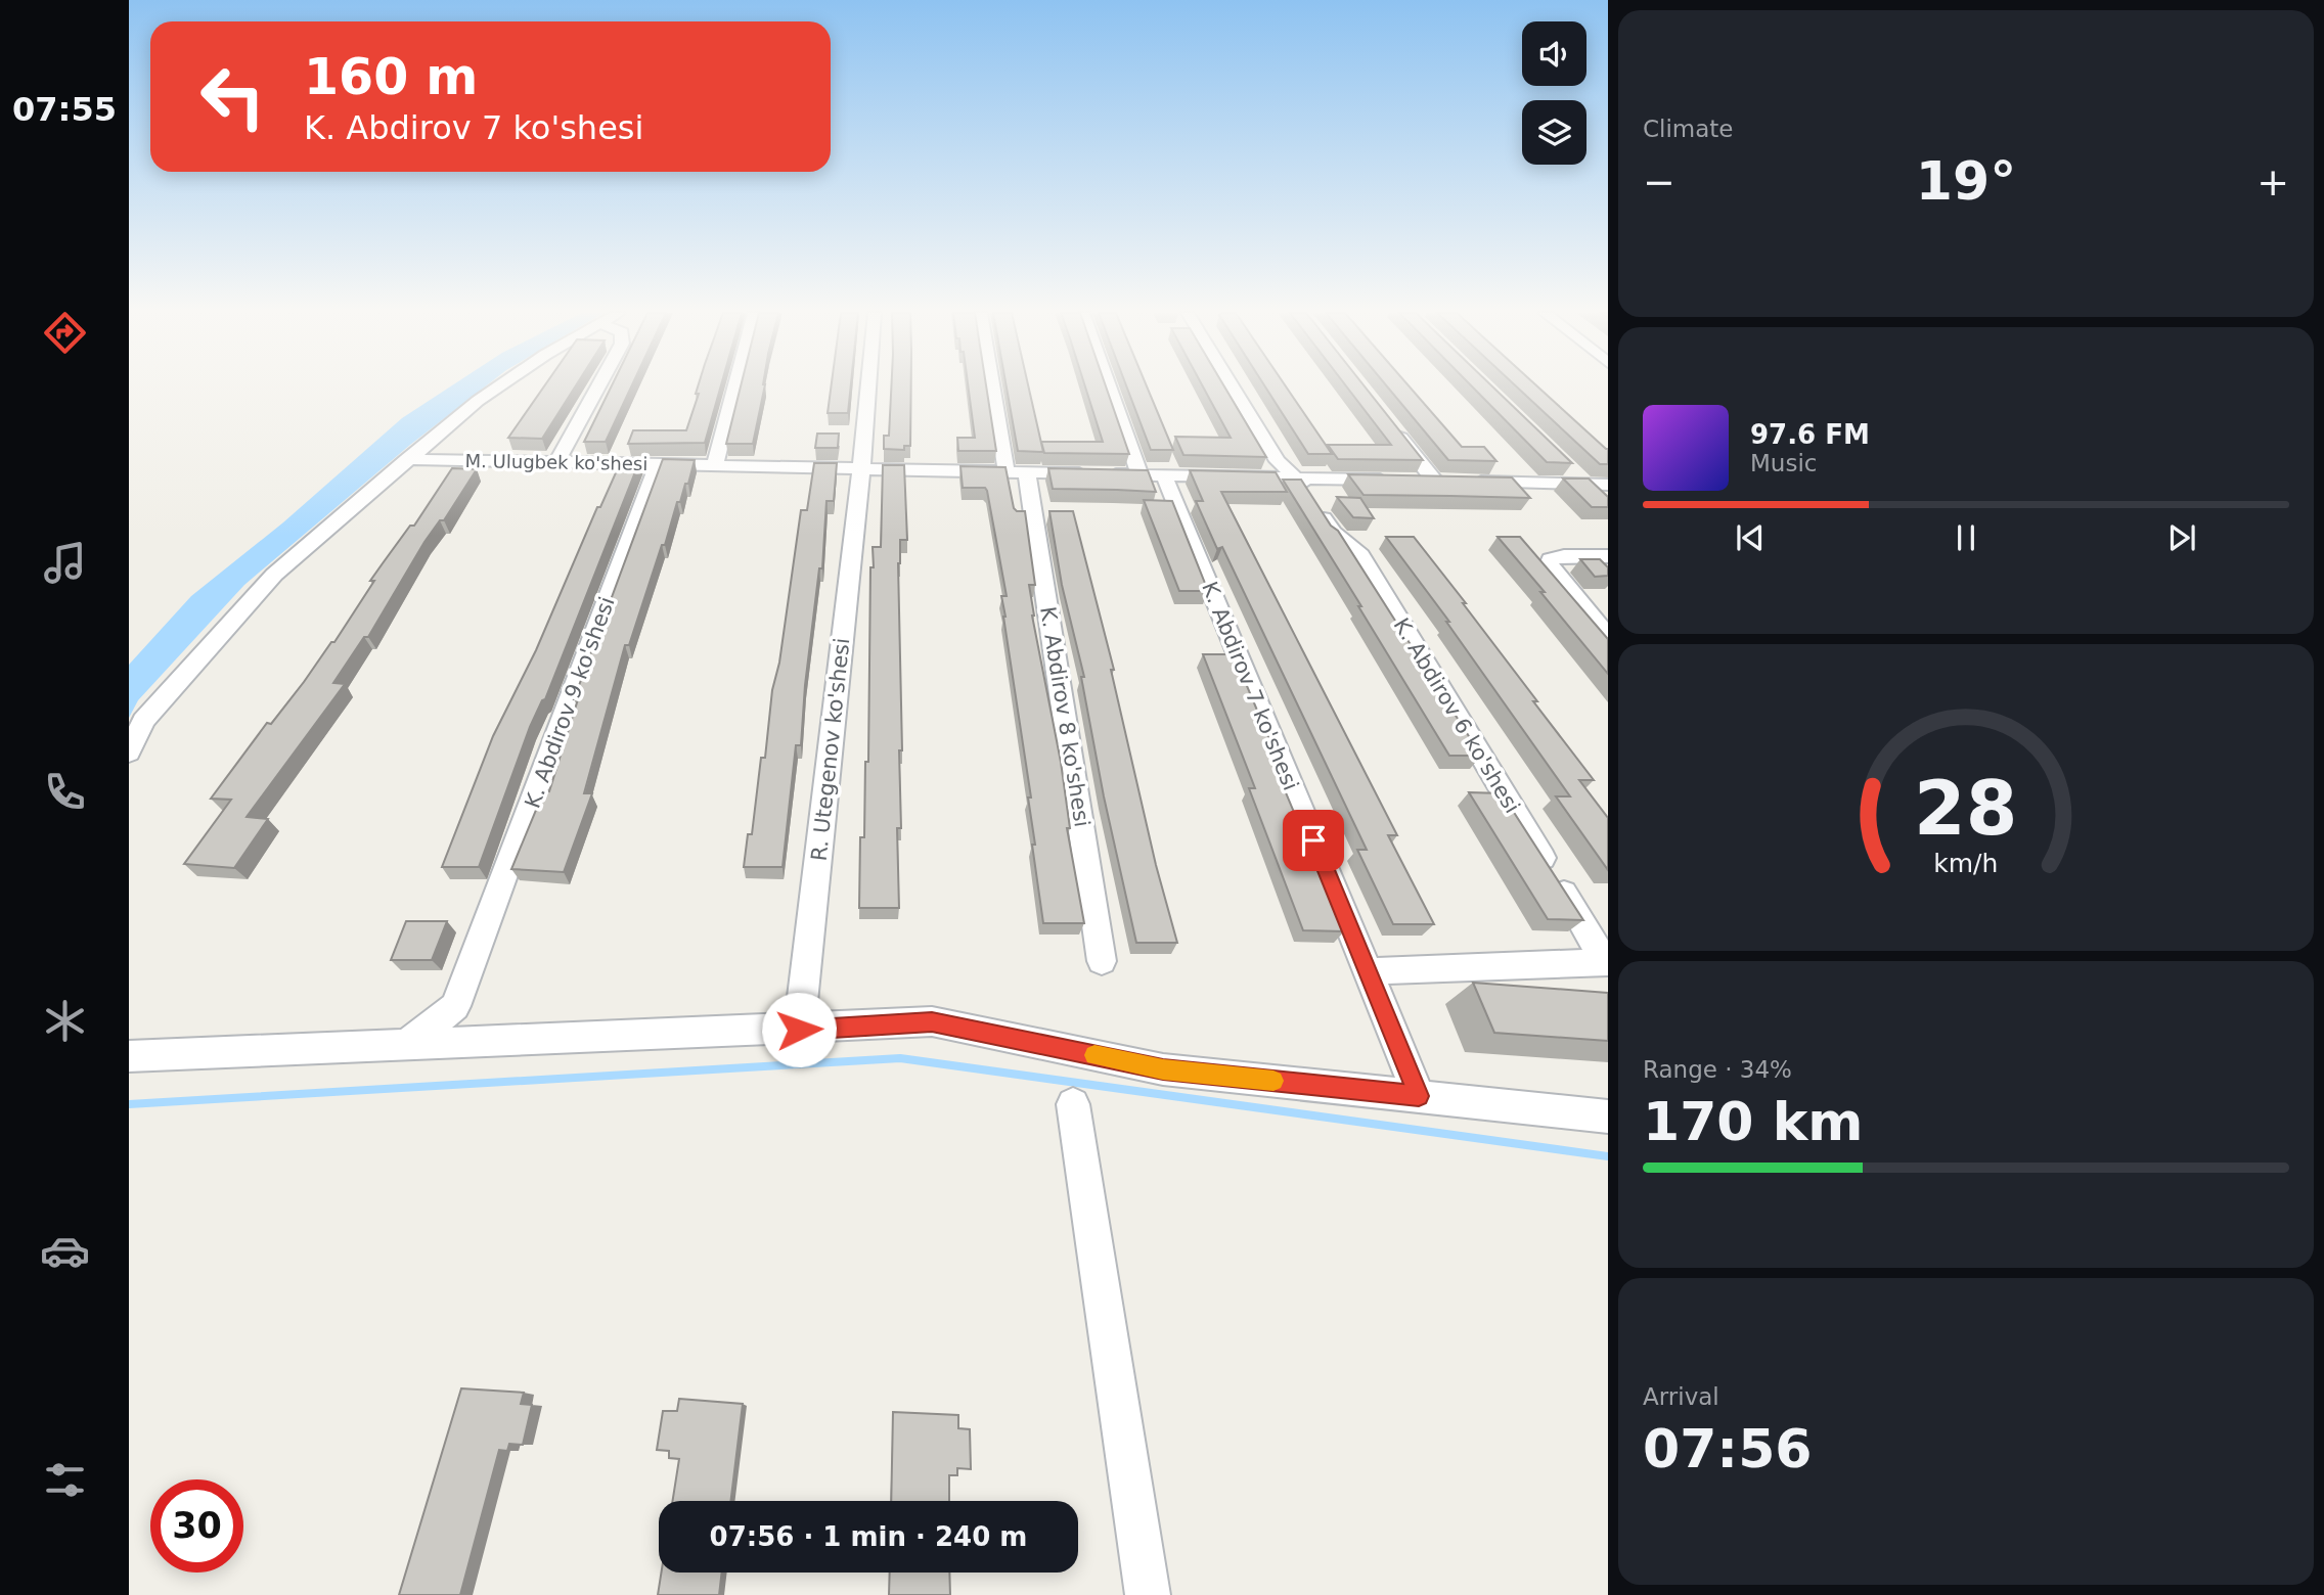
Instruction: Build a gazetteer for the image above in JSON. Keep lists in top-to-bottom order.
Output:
{
  "streets": {
    "street": [
      "M. Ulugbek ko'shesi",
      "K. Abdirov 7 ko'shesi",
      "K. Abdirov 9 ko'shesi",
      "K. Abdirov 6 ko'shesi",
      "K. Abdirov 8 ko'shesi",
      "R. Utegenov ko'shesi"
    ]
  },
  "crossings": [
    ["M. Ulugbek ko'shesi", "K. Abdirov 7 ko'shesi"],
    ["M. Ulugbek ko'shesi", "K. Abdirov 9 ko'shesi"],
    ["M. Ulugbek ko'shesi", "K. Abdirov 6 ko'shesi"],
    ["M. Ulugbek ko'shesi", "K. Abdirov 8 ko'shesi"],
    ["M. Ulugbek ko'shesi", "R. Utegenov ko'shesi"]
  ],
  "page": {
    "tabs": "07:55",
    "tile": [
      "Climate",
      ["Range · 34%", "170 km"],
      ["Arrival", "07:56"]
    ],
    "turn": ["160 m", "K. Abdirov 7 ko'shesi"],
    "heat": ["−", "19°", "+"],
    "song": ["97.6 FM", "Music"],
    "limit": "30",
    "trip": "07:56 · 1 min · 240 m",
    "gauge": ["28", "km/h"]
  }
}
